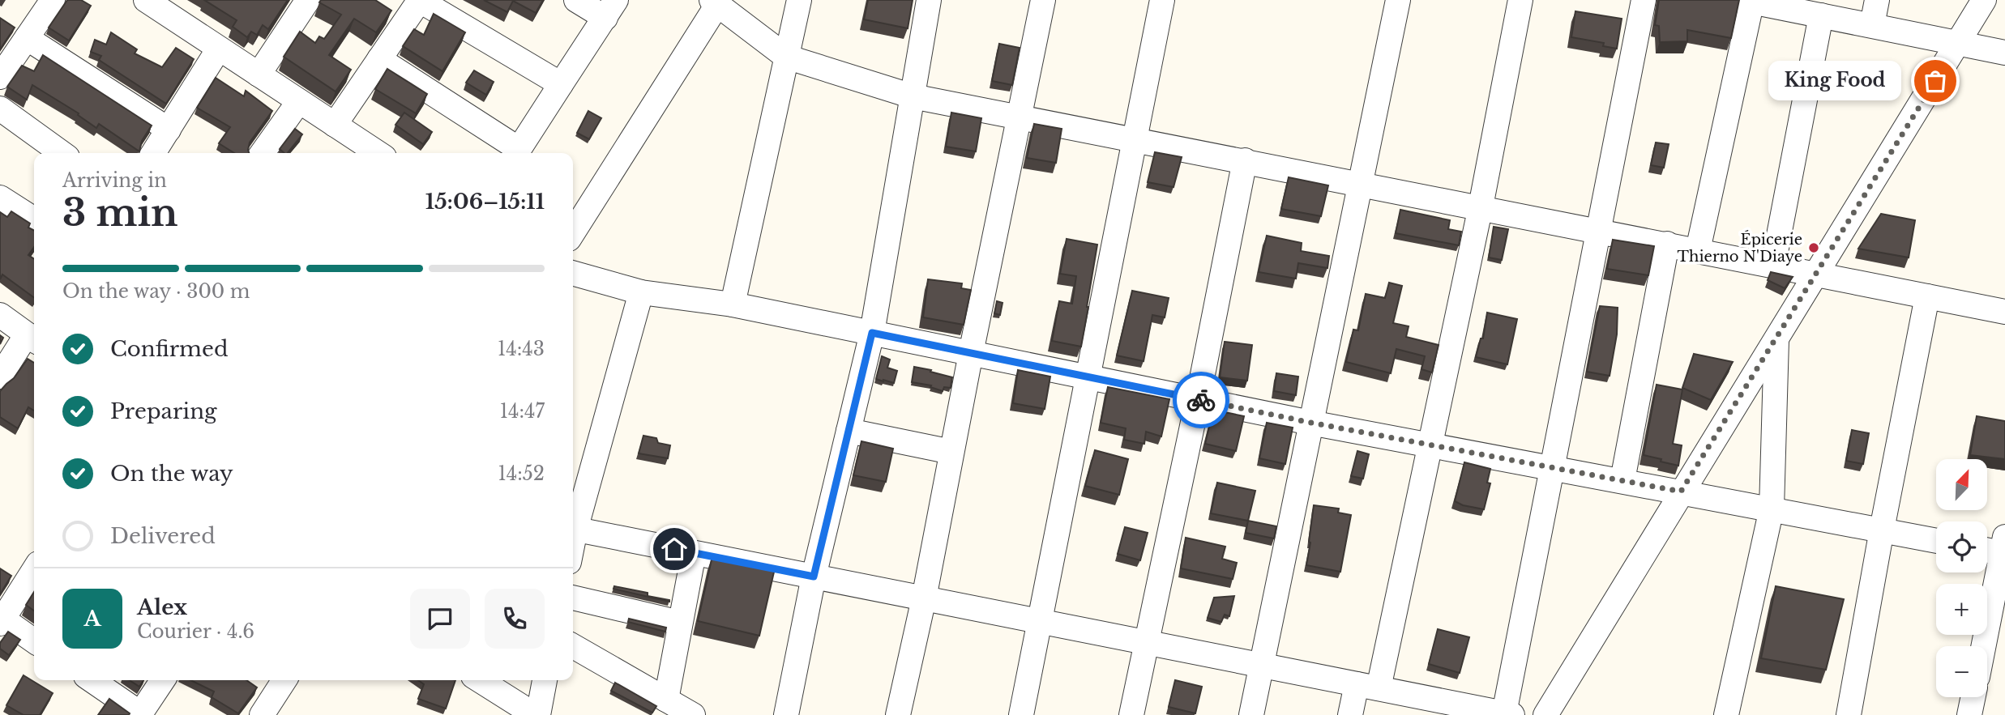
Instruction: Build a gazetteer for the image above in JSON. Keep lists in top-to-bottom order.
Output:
{
  "places": ["King Food", "Épicerie Thierno N'Diaye"],
  "north": "top right",
  "page": {
    "bubble": "King Food",
    "heading": ["3 min", "Arriving in", "15:06–15:11"],
    "panel": ["Alex", "Courier · 4.6"],
    "bar": "On the way · 300 m",
    "list": [
      ["Confirmed", "14:43"],
      ["Preparing", "14:47"],
      ["On the way", "14:52"],
      "Delivered"
    ],
    "map_buttons": ["+", "−"],
    "round": "A"
  }
}
